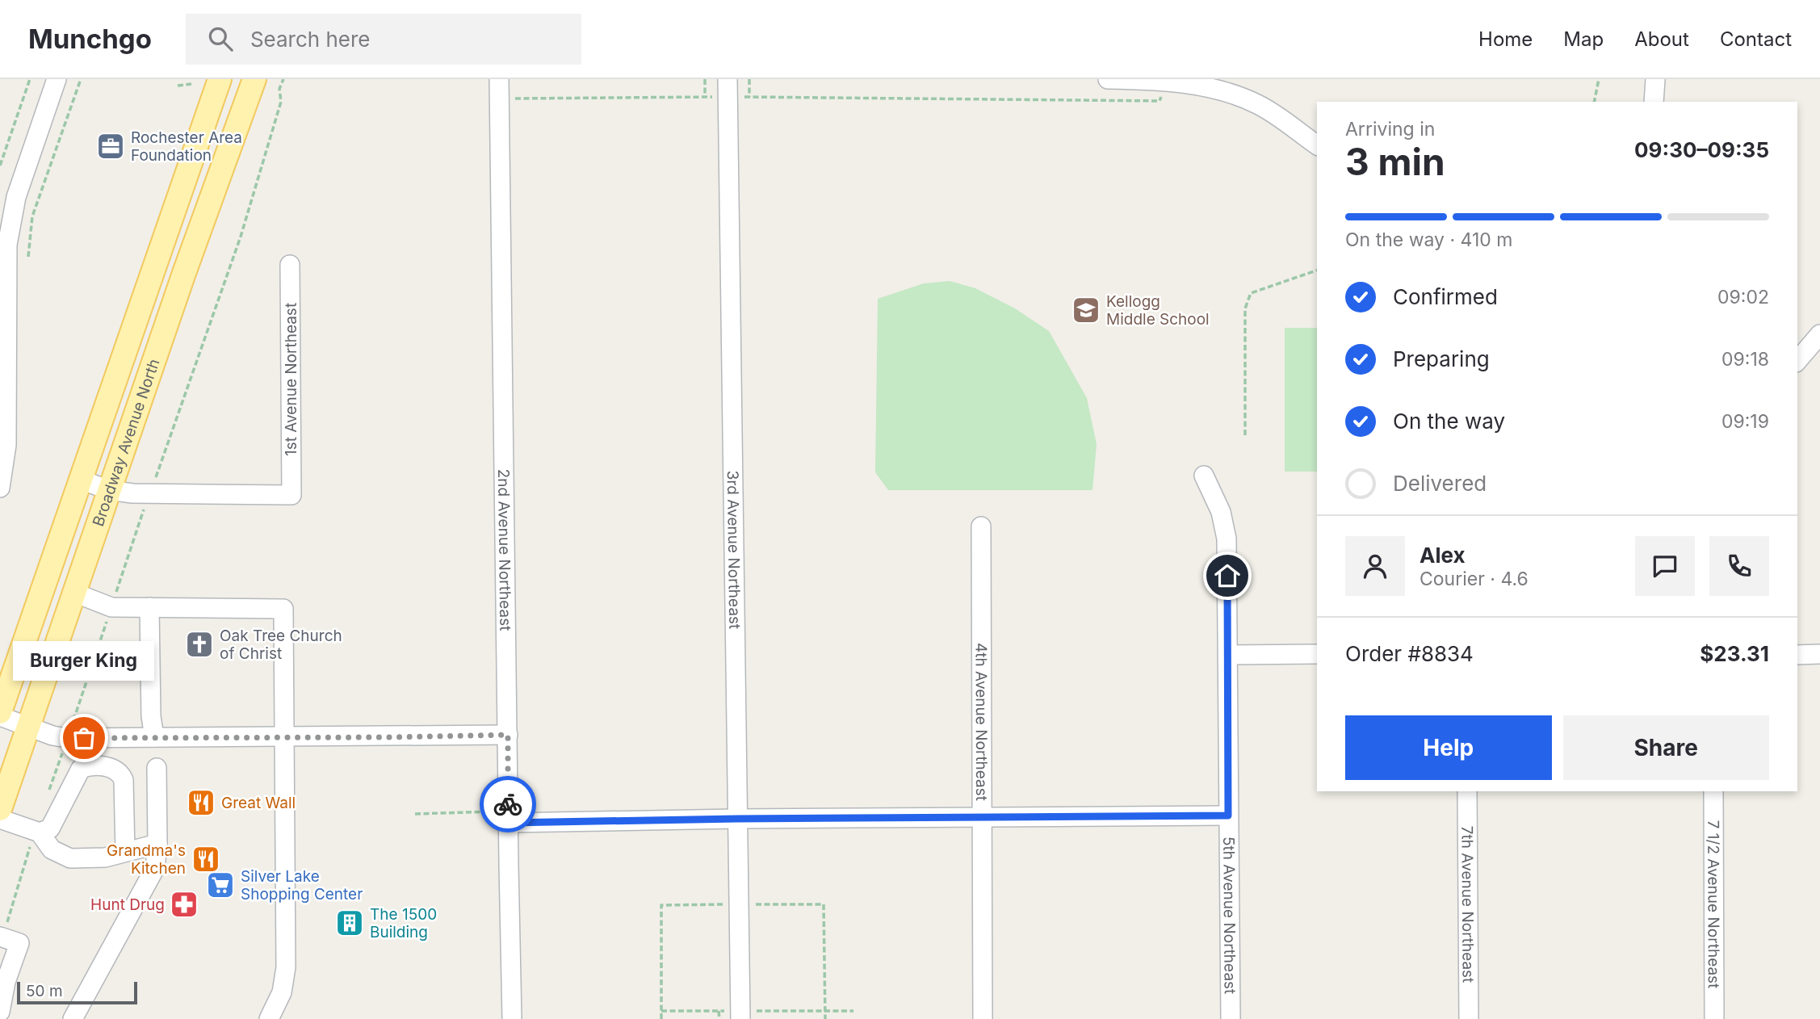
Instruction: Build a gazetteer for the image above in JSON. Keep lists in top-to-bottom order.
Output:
{
  "streets": {
    "main road": ["Broadway Avenue North"],
    "street": [
      "1st Avenue Northeast",
      "2nd Avenue Northeast",
      "3rd Avenue Northeast",
      "4th Avenue Northeast",
      "7th Avenue Northeast",
      "7 1/2 Avenue Northeast",
      "5th Avenue Northeast"
    ]
  },
  "places": {
    "office": ["Rochester Area Foundation"],
    "school or university": ["Kellogg Middle School"],
    "church": ["Oak Tree Church of Christ"],
    "other": ["Burger King"],
    "restaurant": ["Great Wall", "Grandma's Kitchen"],
    "supermarket": ["Silver Lake Shopping Center"],
    "pharmacy": ["Hunt Drug"],
    "building": ["The 1500 Building"]
  },
  "scale_bar": "50 m",
  "page": {
    "header": "Munchgo",
    "search": "Search here",
    "nav": [
      "Home",
      "Map",
      "About",
      "Contact"
    ],
    "heading": ["3 min", "Arriving in", "09:30–09:35"],
    "panel": [
      "Alex",
      "Courier · 4.6",
      "Order #8834",
      "$23.31"
    ],
    "bar": "On the way · 410 m",
    "list": [
      ["Confirmed", "09:02"],
      ["Preparing", "09:18"],
      ["On the way", "09:19"],
      "Delivered"
    ],
    "bubble": "Burger King",
    "buttons": ["Help", "Share"],
    "scale": "50 m"
  }
}
